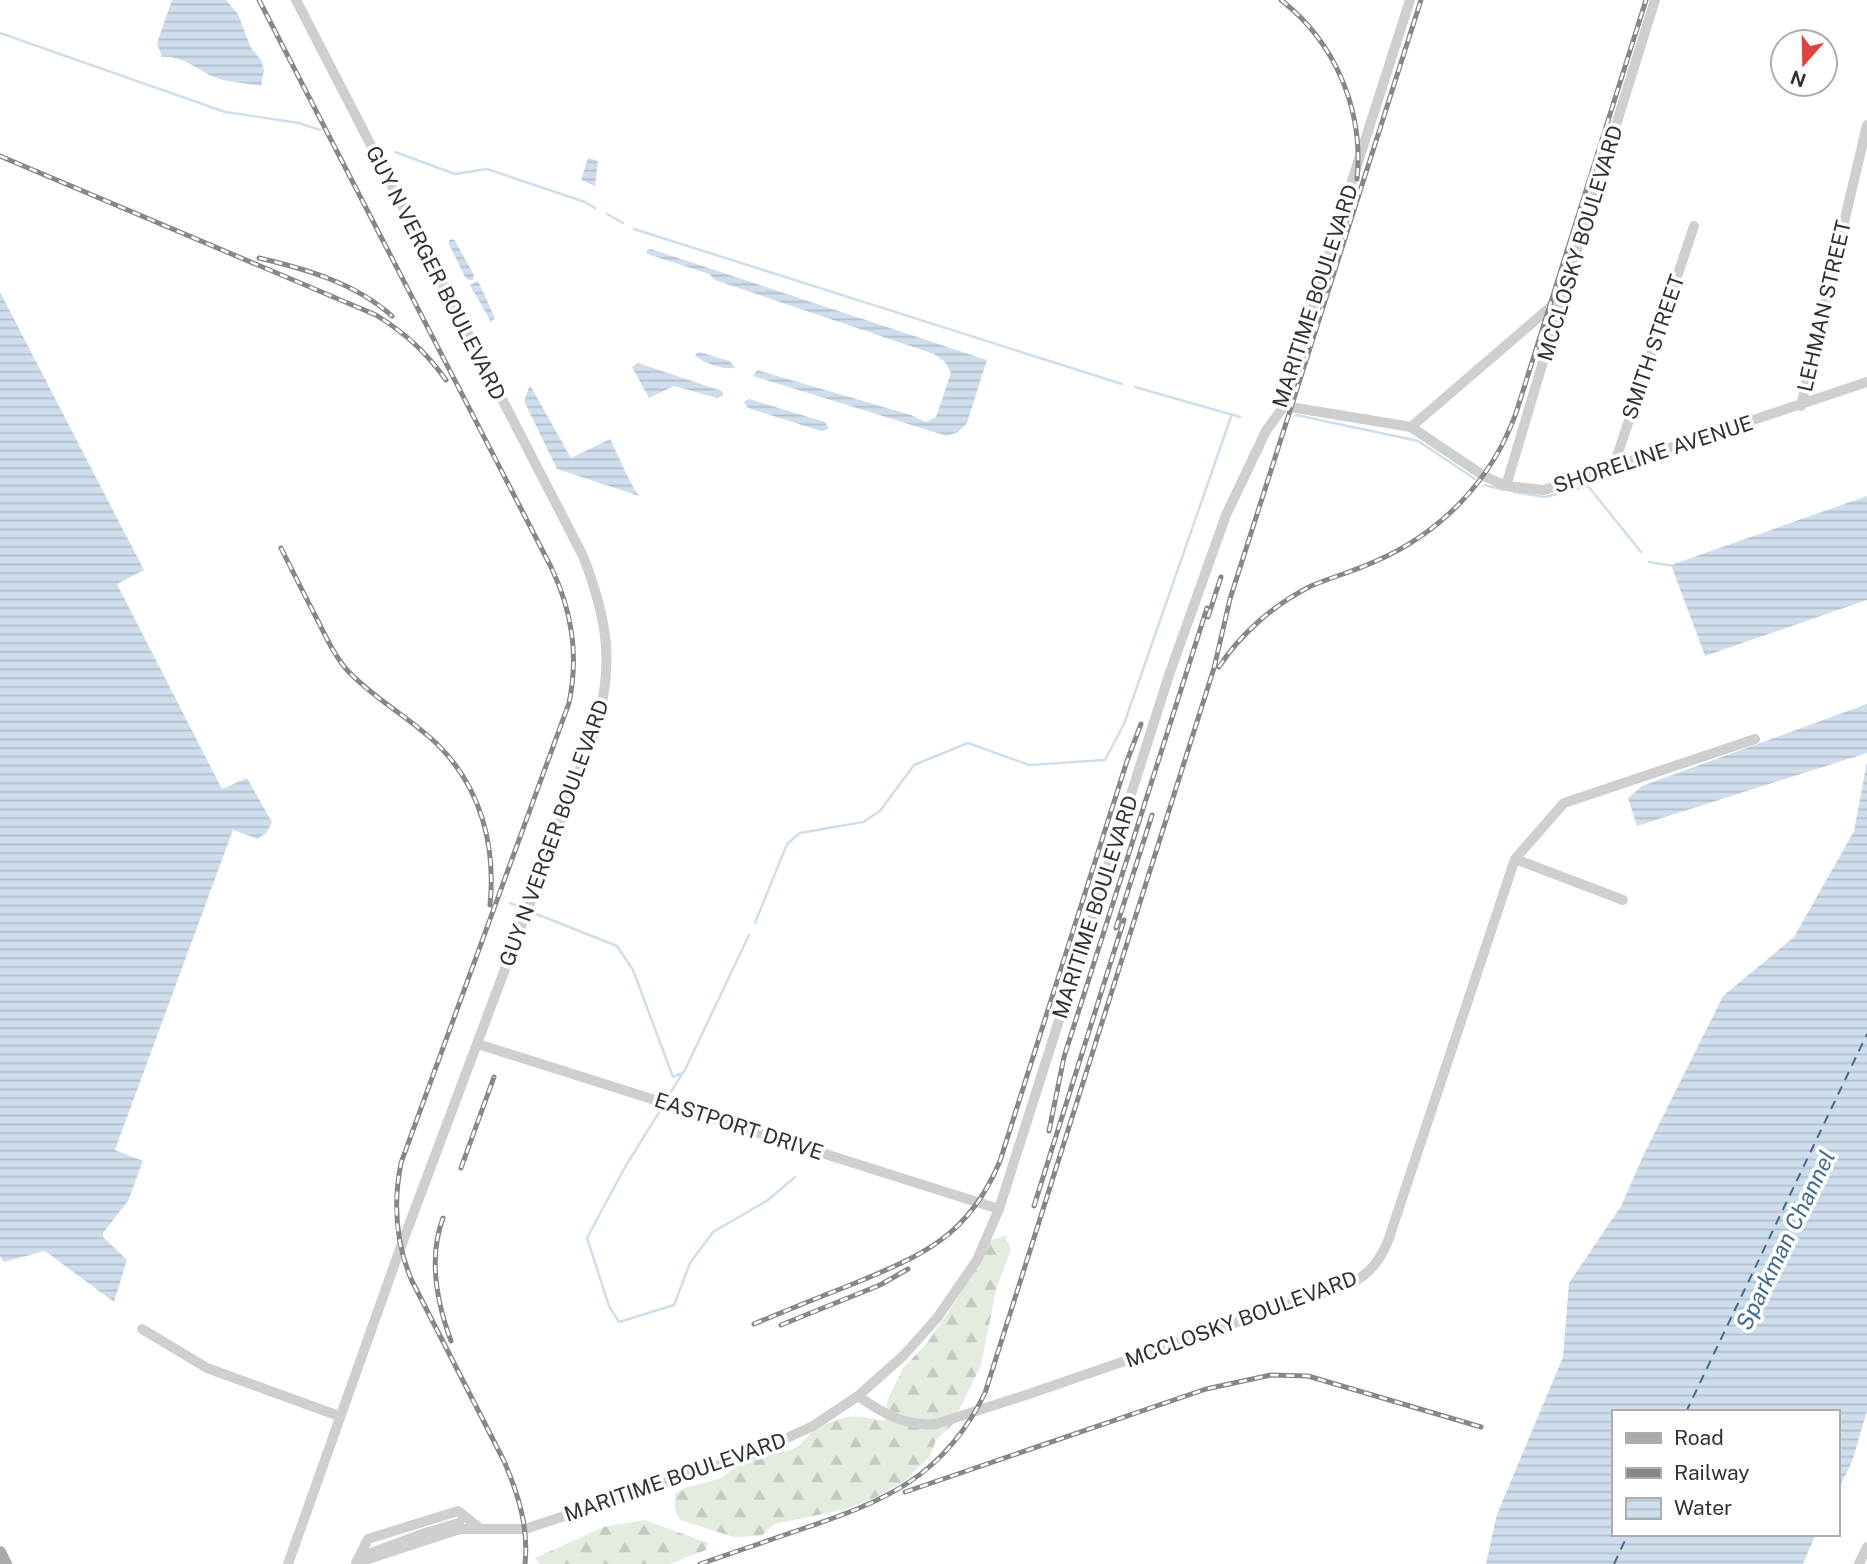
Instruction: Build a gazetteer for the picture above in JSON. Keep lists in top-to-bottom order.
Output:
{
  "streets": {
    "street": [
      "MCCLOSKY BOULEVARD",
      "GUY N VERGER BOULEVARD",
      "MARITIME BOULEVARD",
      "LEHMAN STREET",
      "SMITH STREET",
      "SHORELINE AVENUE",
      "EASTPORT DRIVE"
    ]
  },
  "crossings": [
    ["MCCLOSKY BOULEVARD", "MARITIME BOULEVARD"],
    ["MCCLOSKY BOULEVARD", "SHORELINE AVENUE"],
    ["GUY N VERGER BOULEVARD", "EASTPORT DRIVE"],
    ["MARITIME BOULEVARD", "SHORELINE AVENUE"],
    ["MARITIME BOULEVARD", "EASTPORT DRIVE"],
    ["LEHMAN STREET", "SHORELINE AVENUE"],
    ["SMITH STREET", "SHORELINE AVENUE"]
  ],
  "water": ["Sparkman Channel"],
  "legend": ["Road", "Railway", "Water"],
  "north": "bottom"
}
